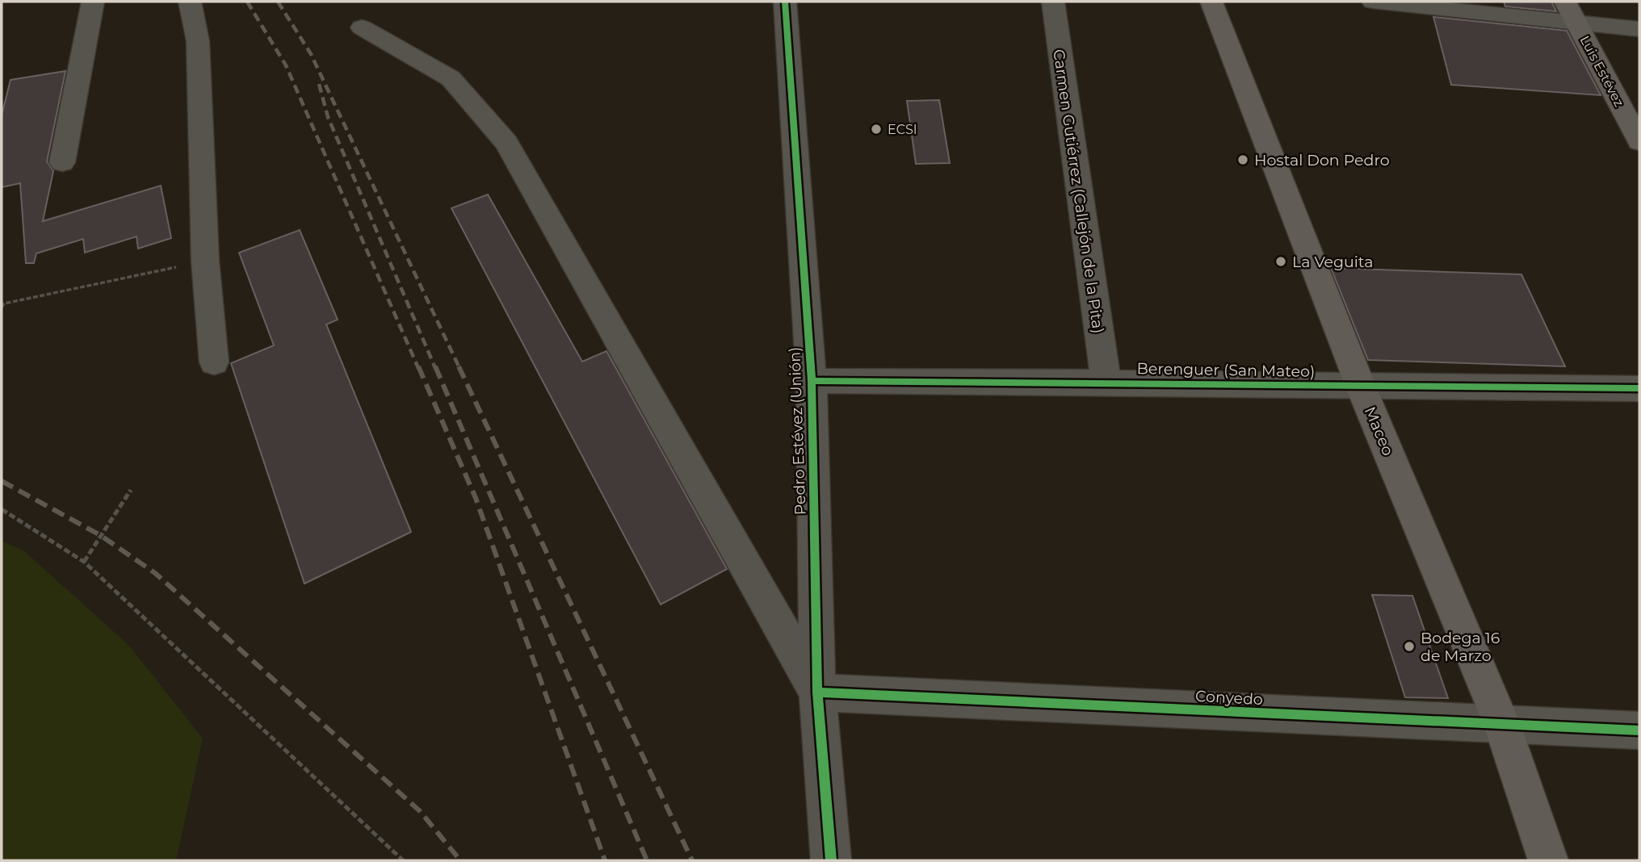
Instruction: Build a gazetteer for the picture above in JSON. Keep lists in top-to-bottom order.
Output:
{
  "streets": {
    "main road": ["Luis Estévez", "Maceo"],
    "street": [
      "Carmen Gutiérrez (Callejón de la Pita)",
      "Berenguer (San Mateo)",
      "Pedro Estévez (Unión)",
      "Conyedo"
    ]
  },
  "crossings": [
    ["Carmen Gutiérrez (Callejón de la Pita)", "Berenguer (San Mateo)"],
    ["Berenguer (San Mateo)", "Pedro Estévez (Unión)"],
    ["Berenguer (San Mateo)", "Maceo"],
    ["Pedro Estévez (Unión)", "Conyedo"],
    ["Maceo", "Conyedo"]
  ],
  "places": [
    "ECSI",
    "Hostal Don Pedro",
    "La Veguita",
    "Bodega 16 de Marzo"
  ]
}
